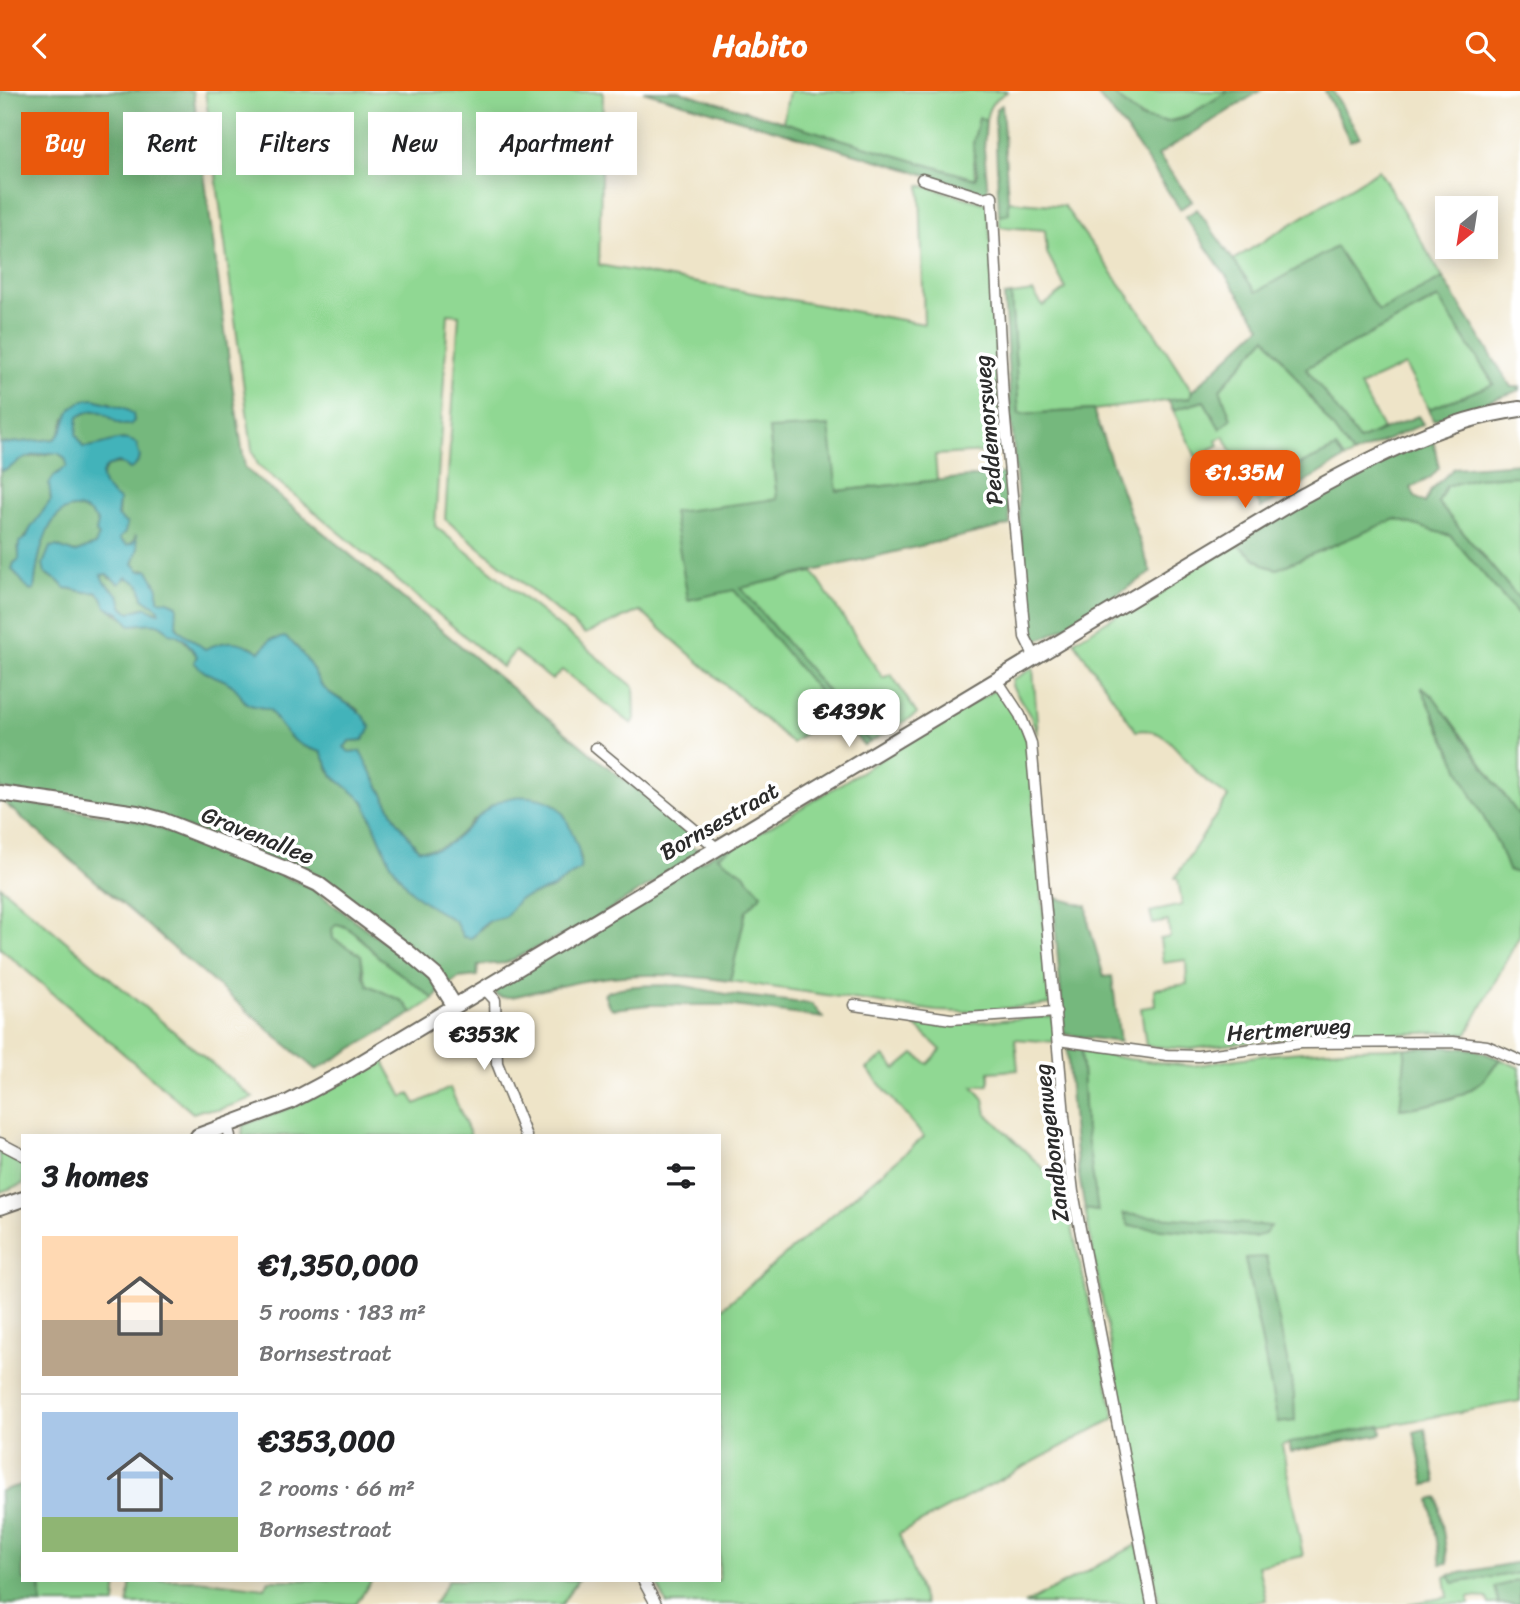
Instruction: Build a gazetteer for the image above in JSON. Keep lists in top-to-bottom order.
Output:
{
  "streets": {
    "street": [
      "Peddemorsweg",
      "Bornsestraat",
      "Gravenallee",
      "Hertmerweg",
      "Zandbongenweg"
    ]
  },
  "crossings": [
    ["Peddemorsweg", "Bornsestraat"],
    ["Bornsestraat", "Gravenallee"],
    ["Bornsestraat", "Zandbongenweg"],
    ["Hertmerweg", "Zandbongenweg"]
  ],
  "north": "bottom left",
  "page": {
    "header": "Habito",
    "chip": [
      "Buy",
      "Rent",
      "Filters",
      "New",
      "Apartment"
    ],
    "price": ["€1.35M", "€439K", "€353K"],
    "heading": "3 homes",
    "list": [
      {
        "name": "€1,350,000",
        "note": "5 rooms · 183 m² · Bornsestraat"
      },
      {
        "name": "€353,000",
        "note": "2 rooms · 66 m² · Bornsestraat"
      }
    ]
  }
}
